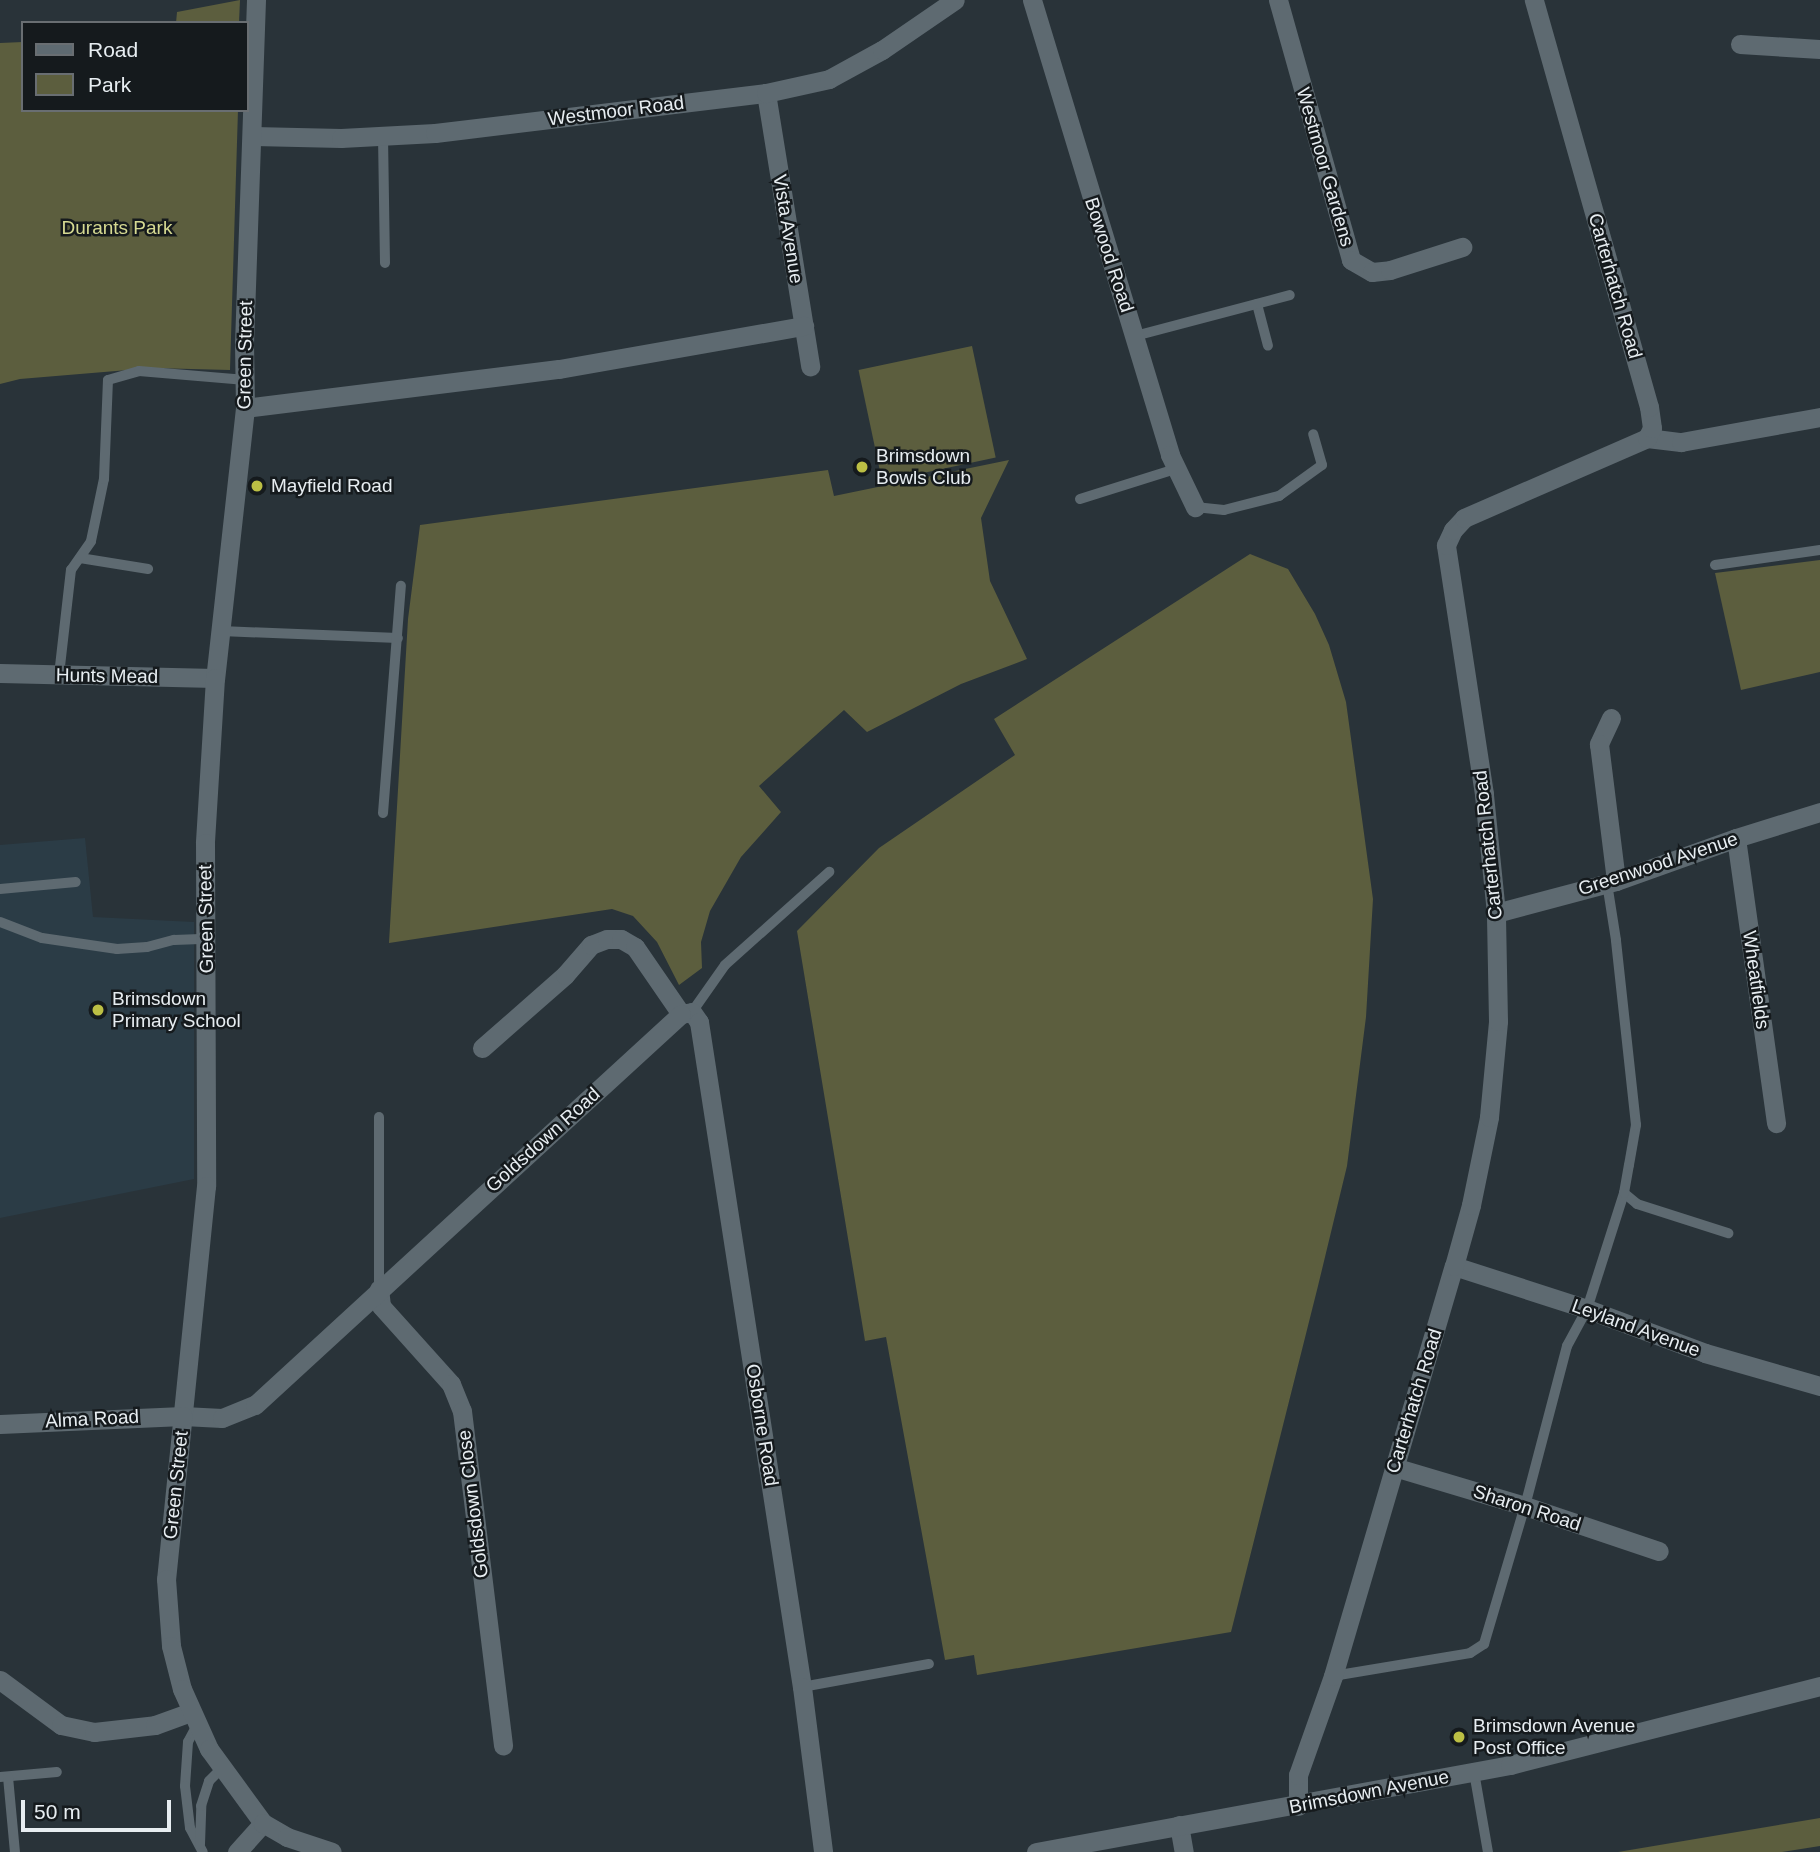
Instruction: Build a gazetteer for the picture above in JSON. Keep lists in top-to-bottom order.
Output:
{
  "streets": {
    "street": [
      "Westmoor Road",
      "Westmoor Gardens",
      "Vista Avenue",
      "Bowood Road",
      "Carterhatch Road",
      "Green Street",
      "Hunts Mead",
      "Greenwood Avenue",
      "Wheatfields",
      "Goldsdown Road",
      "Leyland Avenue",
      "Alma Road",
      "Osborne Road",
      "Goldsdown Close",
      "Sharon Road",
      "Brimsdown Avenue"
    ]
  },
  "crossings": [
    ["Westmoor Road", "Vista Avenue"],
    ["Westmoor Road", "Green Street"],
    ["Carterhatch Road", "Greenwood Avenue"],
    ["Carterhatch Road", "Leyland Avenue"],
    ["Carterhatch Road", "Sharon Road"],
    ["Carterhatch Road", "Brimsdown Avenue"],
    ["Green Street", "Hunts Mead"],
    ["Green Street", "Goldsdown Road"],
    ["Green Street", "Alma Road"],
    ["Greenwood Avenue", "Wheatfields"],
    ["Goldsdown Road", "Alma Road"],
    ["Goldsdown Road", "Osborne Road"],
    ["Goldsdown Road", "Goldsdown Close"]
  ],
  "parks": ["Durants Park"],
  "places": [
    "Brimsdown Bowls Club",
    "Mayfield Road",
    "Brimsdown Primary School",
    "Brimsdown Avenue Post Office"
  ],
  "legend": ["Road", "Park"],
  "scale_bar": "50 m"
}
